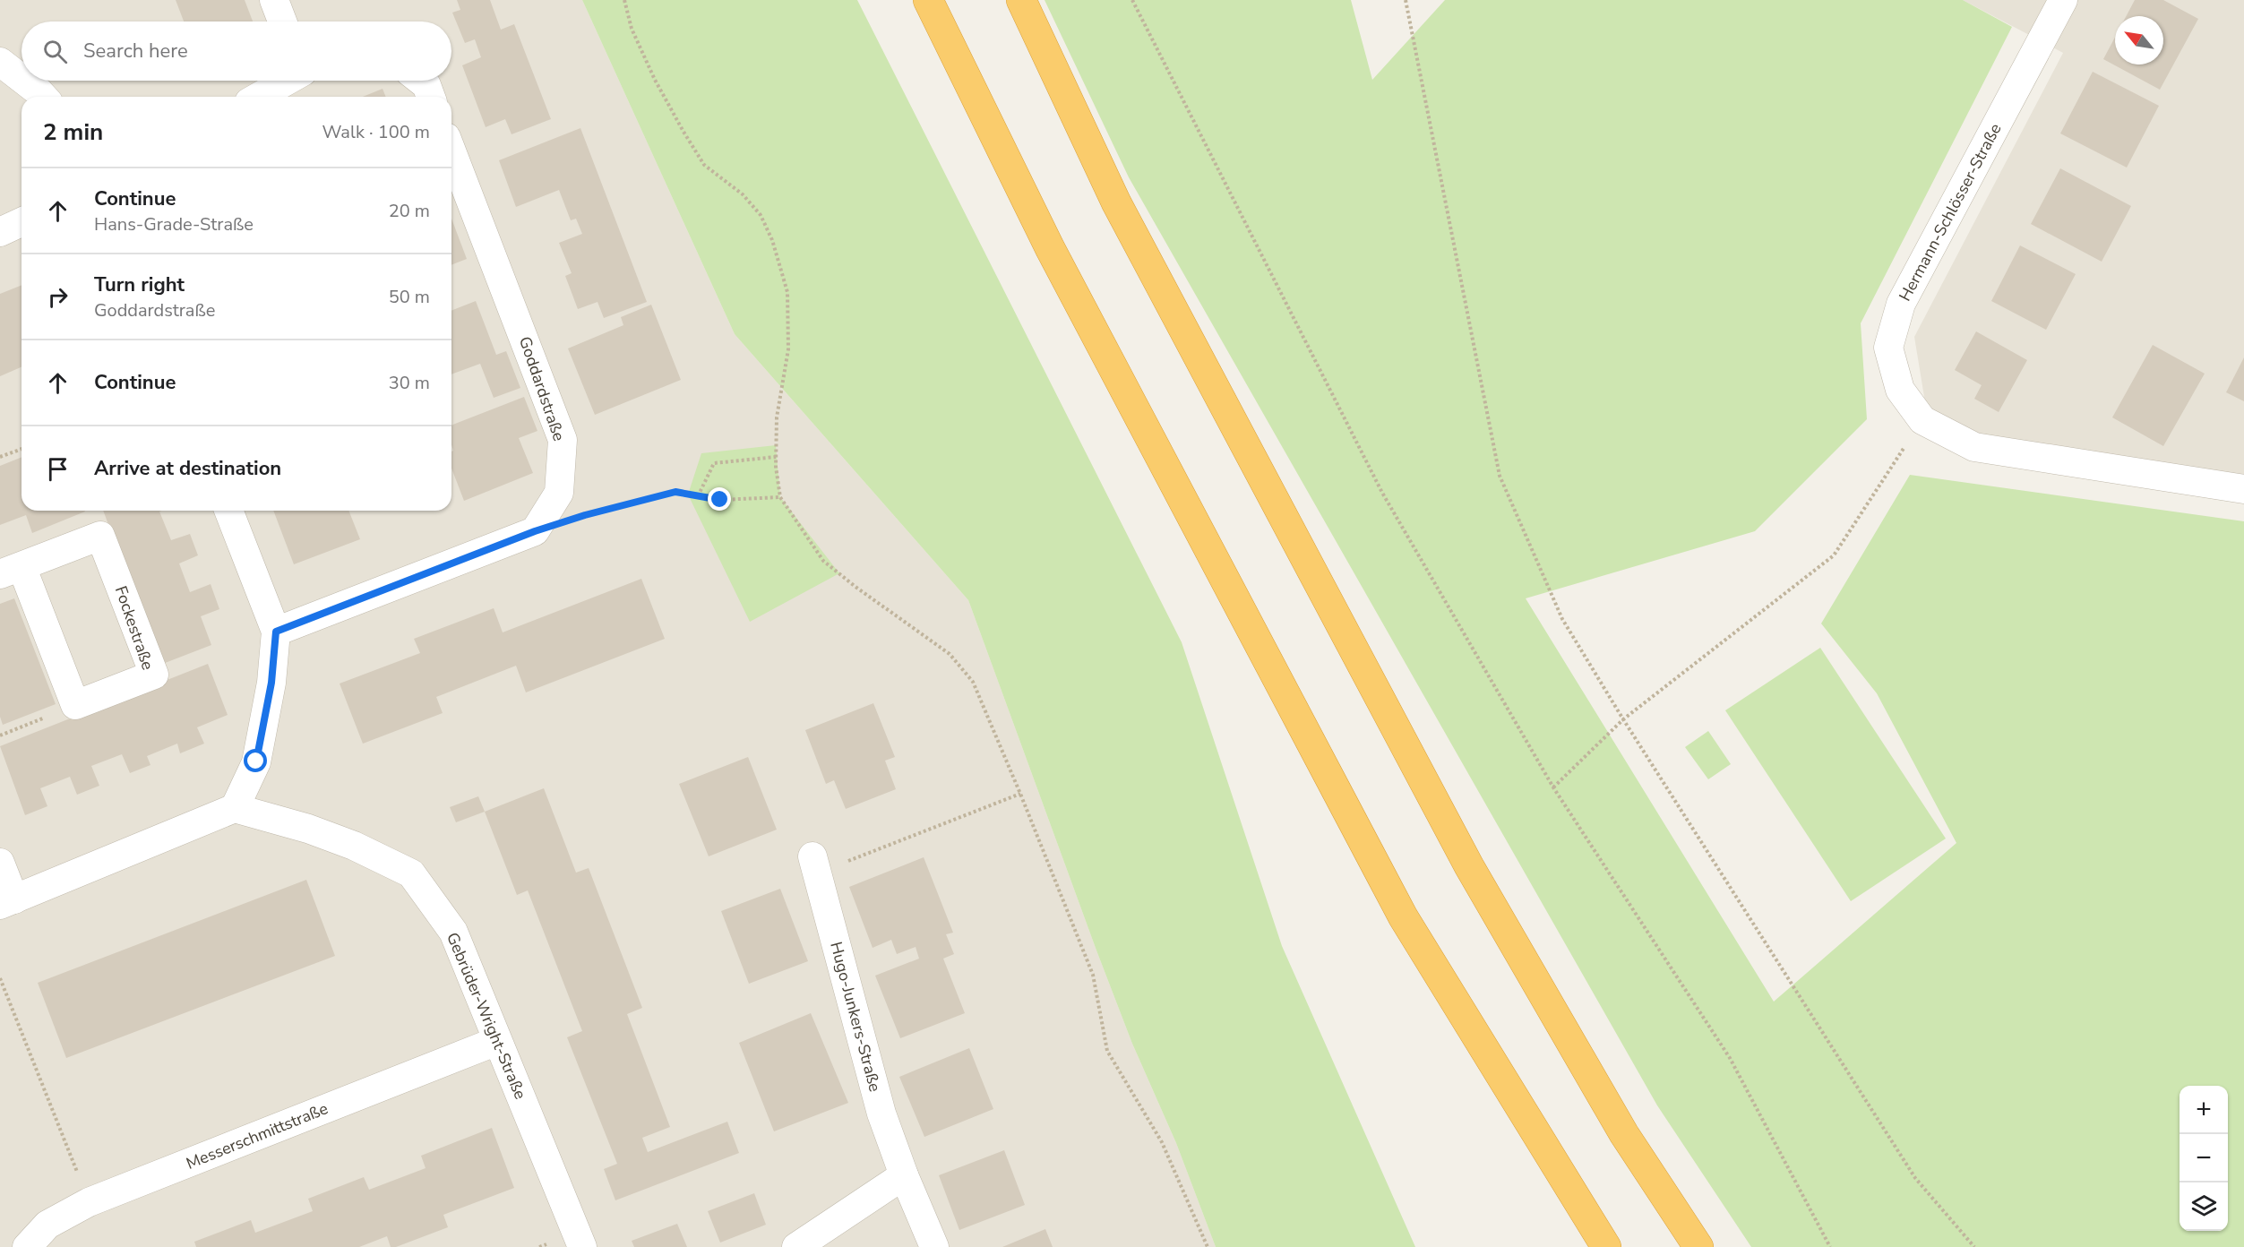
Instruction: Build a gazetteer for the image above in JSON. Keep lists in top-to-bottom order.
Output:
{
  "streets": {
    "street": [
      "Hermann-Schlösser-Straße",
      "Goddardstraße",
      "Fockestraße",
      "Gebrüder-Wright-Straße",
      "Hugo-Junkers-Straße",
      "Messerschmittstraße"
    ]
  },
  "crossings": [
    ["Gebrüder-Wright-Straße", "Messerschmittstraße"]
  ],
  "north": "top left",
  "page": {
    "search": "Search here",
    "heading": ["2 min", "Walk · 100 m"],
    "list": [
      ["Continue", "Hans-Grade-Straße", "20 m"],
      ["Turn right", "Goddardstraße", "50 m"],
      ["Continue", "30 m"],
      "Arrive at destination"
    ],
    "map_buttons": ["+", "−"]
  }
}
